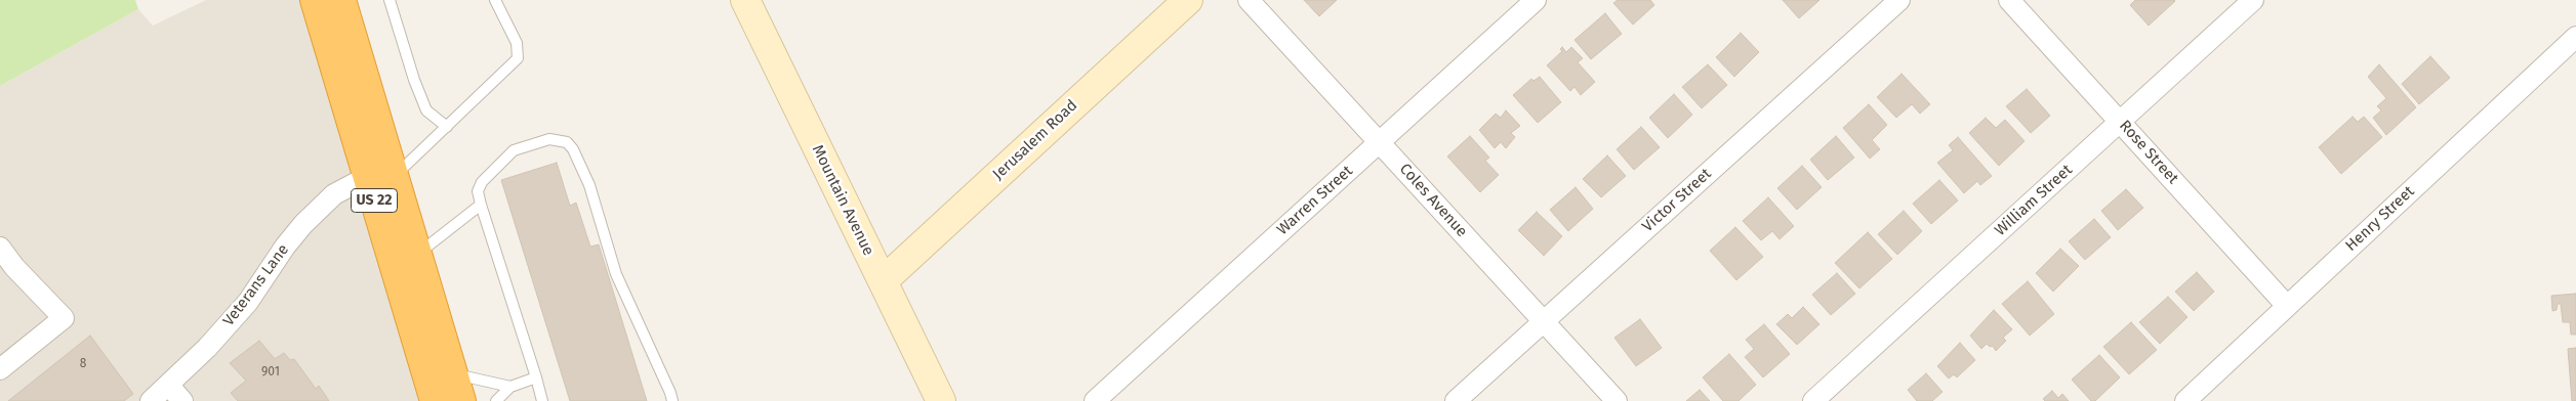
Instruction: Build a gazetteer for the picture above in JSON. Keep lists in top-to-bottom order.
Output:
{
  "streets": {
    "highway": ["US 22"],
    "street": [
      "Jerusalem Road",
      "Rose Street",
      "Mountain Avenue",
      "Warren Street",
      "Coles Avenue",
      "Victor Street",
      "William Street",
      "Henry Street",
      "Veterans Lane"
    ]
  },
  "crossings": [
    ["Jerusalem Road", "Mountain Avenue"],
    ["Rose Street", "William Street"],
    ["Rose Street", "Henry Street"],
    ["US 22", "Veterans Lane"],
    ["Warren Street", "Coles Avenue"],
    ["Coles Avenue", "Victor Street"]
  ],
  "house_numbers": ["8", "901"]
}
